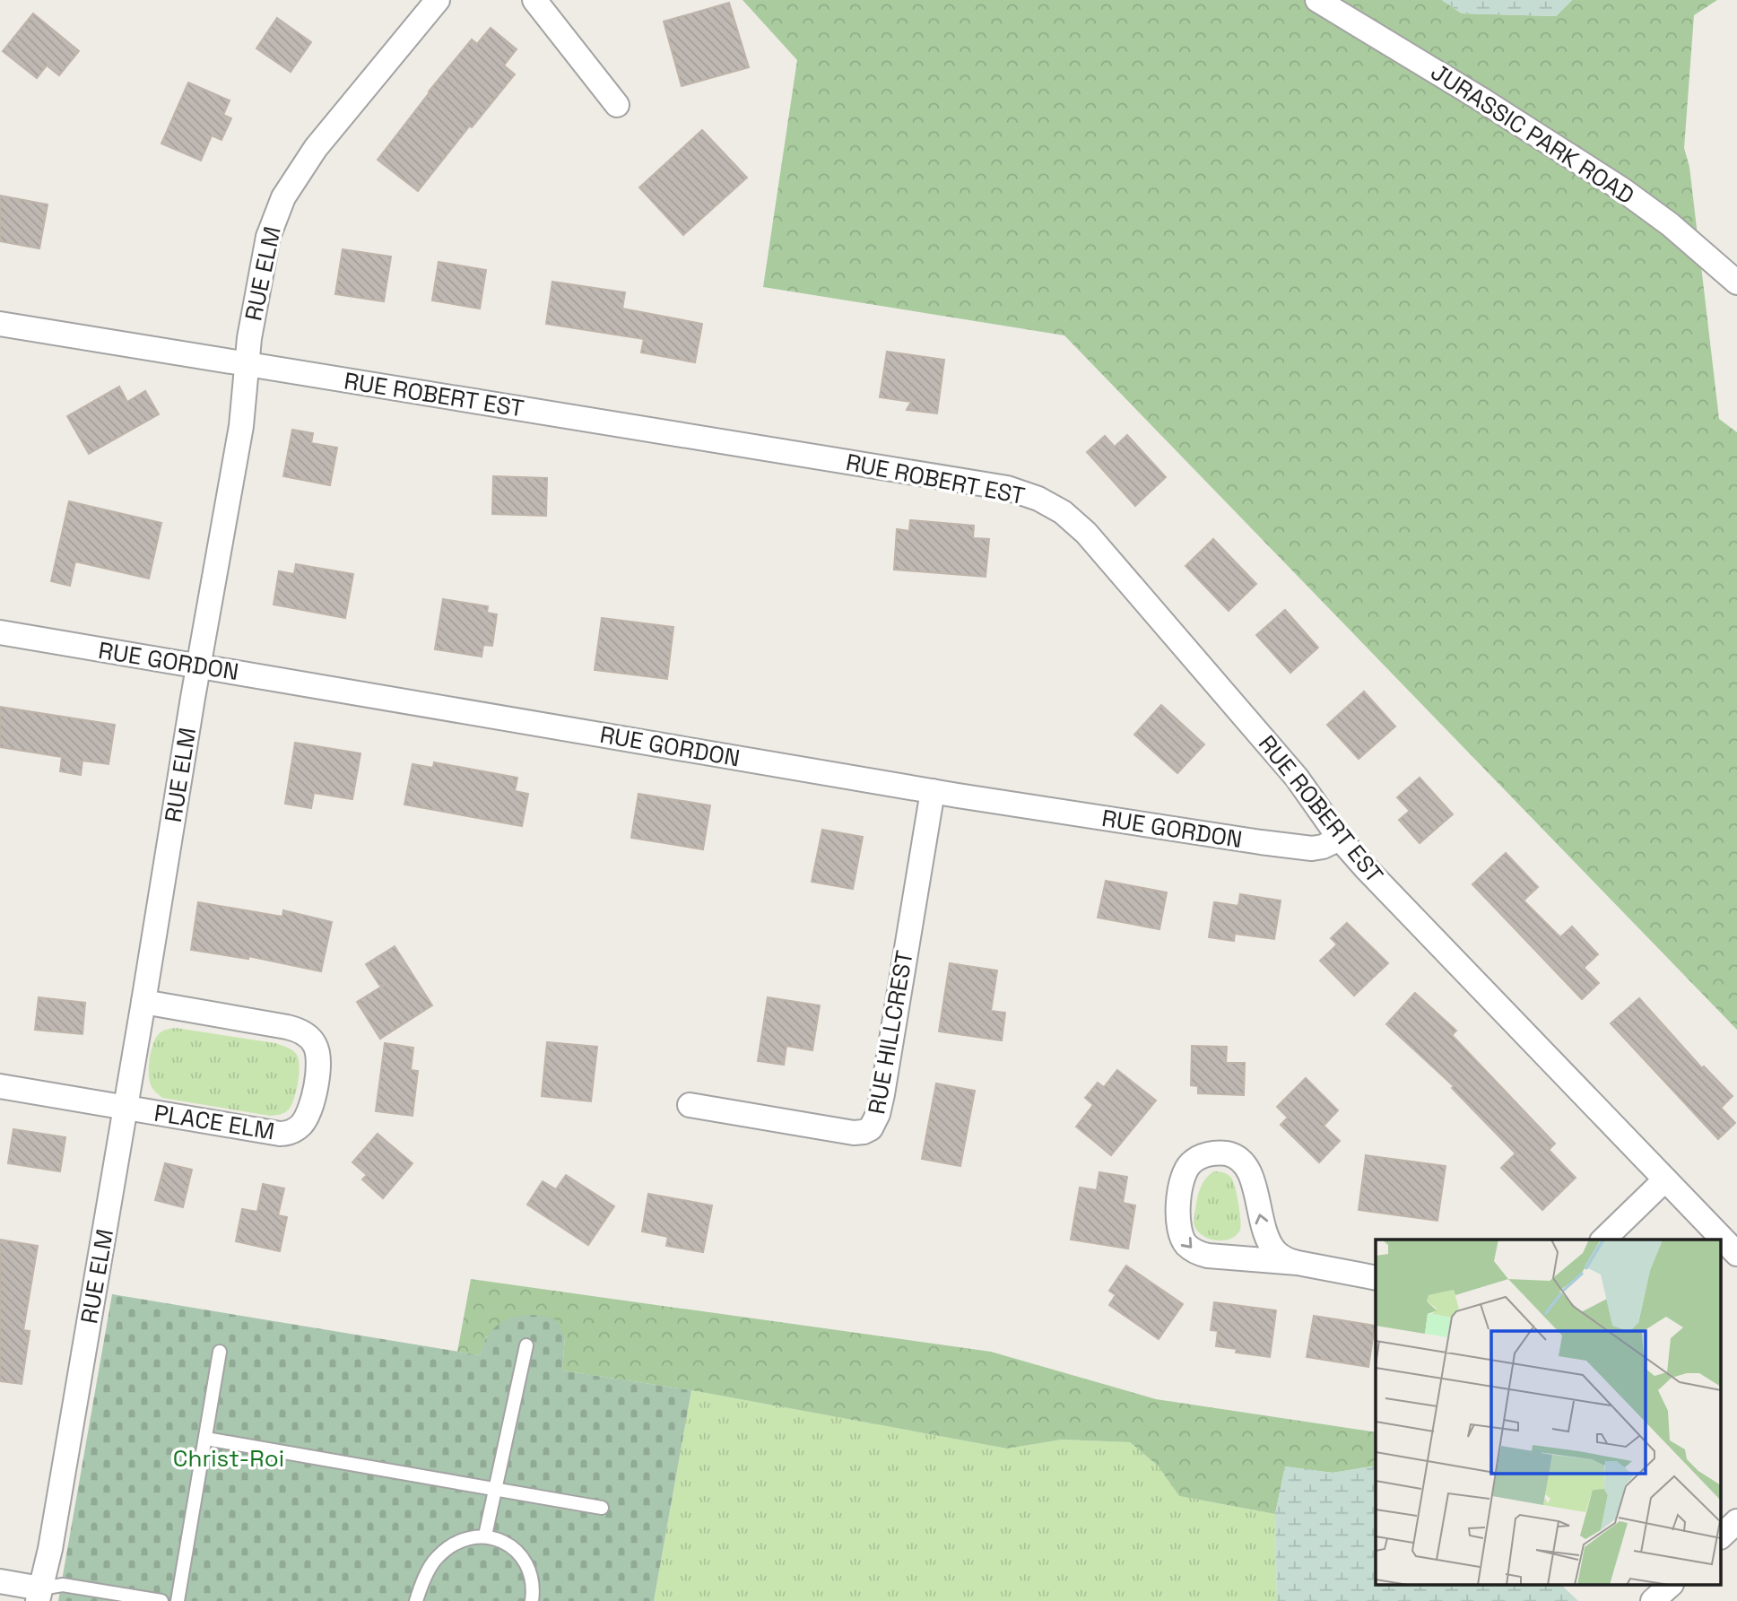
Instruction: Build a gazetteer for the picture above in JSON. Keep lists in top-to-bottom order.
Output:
{
  "streets": {
    "street": [
      "JURASSIC PARK ROAD",
      "RUE ELM",
      "RUE ROBERT EST",
      "RUE GORDON",
      "RUE HILLCREST",
      "PLACE ELM"
    ]
  },
  "crossings": [
    ["RUE ELM", "RUE ROBERT EST"],
    ["RUE ELM", "RUE GORDON"],
    ["RUE ELM", "PLACE ELM"],
    ["RUE ROBERT EST", "RUE GORDON"],
    ["RUE GORDON", "RUE HILLCREST"]
  ],
  "parks": ["Christ-Roi"]
}
